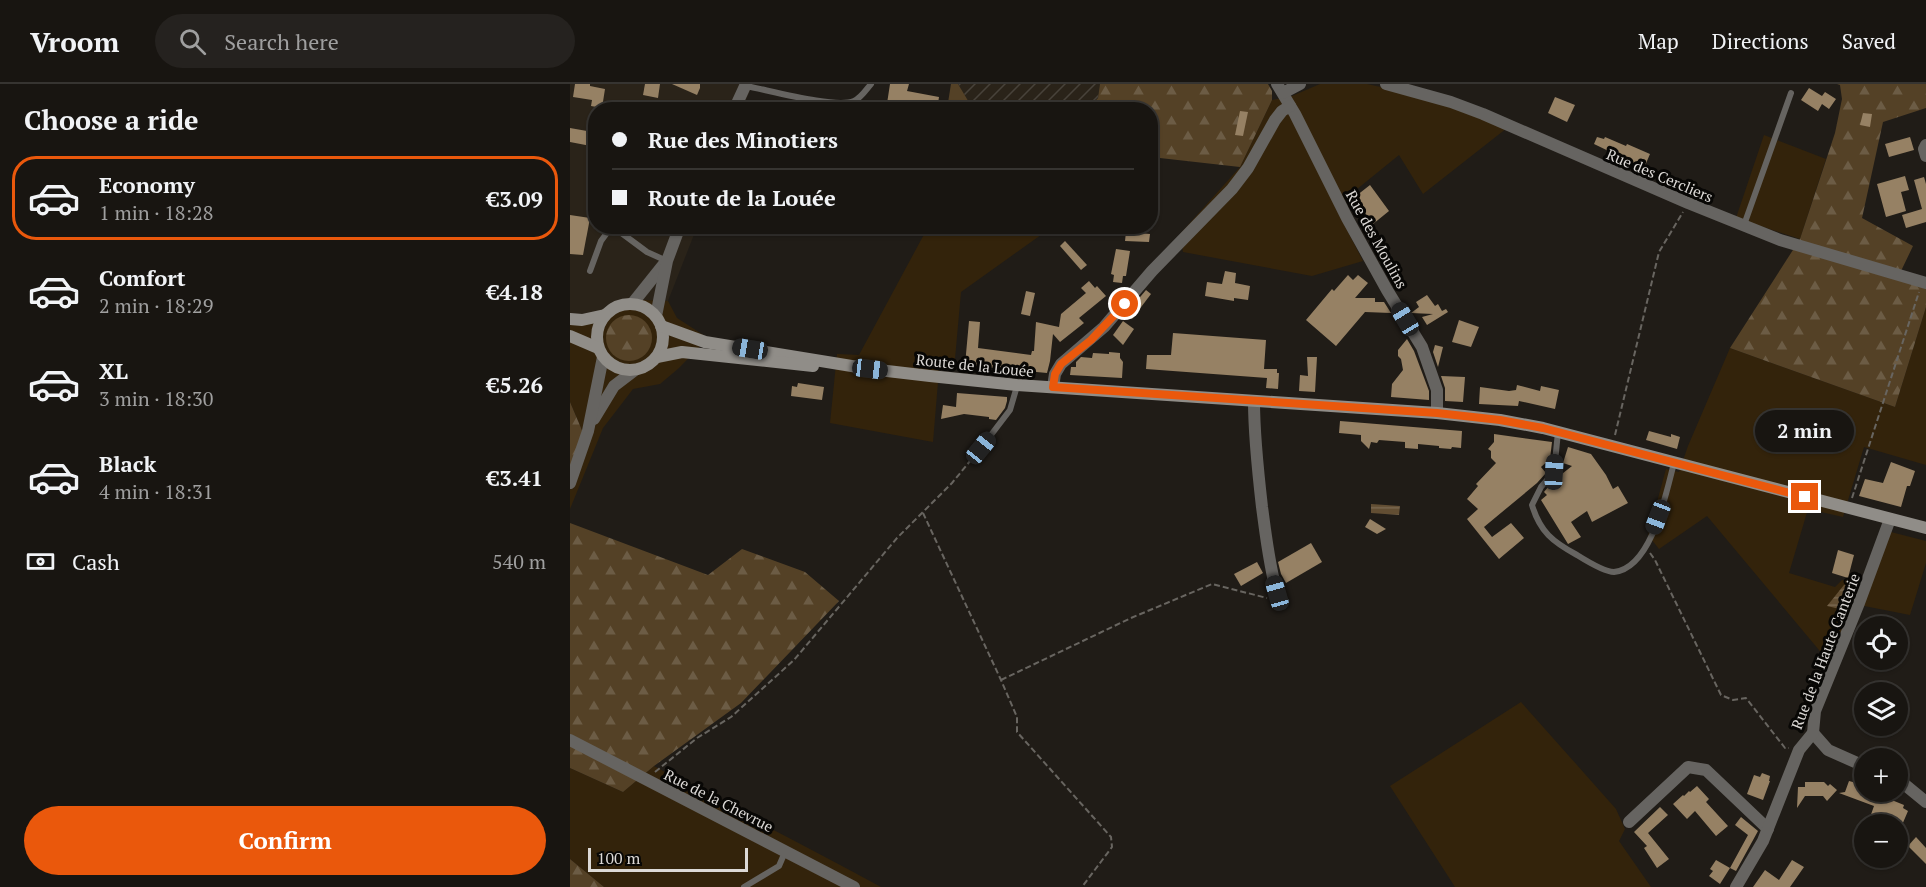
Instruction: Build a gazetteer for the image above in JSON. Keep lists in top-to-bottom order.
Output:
{
  "streets": {
    "main road": ["Route de la Louée"],
    "street": [
      "Rue des Cercliers",
      "Rue des Moulins",
      "Rue de la Haute Canterie",
      "Rue de la Chevrue"
    ]
  },
  "crossings": [
    ["Rue des Moulins", "Route de la Louée"],
    ["Route de la Louée", "Rue de la Haute Canterie"]
  ],
  "scale_bar": "100 m",
  "page": {
    "header": "Vroom",
    "search": "Search here",
    "nav": ["Map", "Directions", "Saved"],
    "heading": "Choose a ride",
    "banner": ["Rue des Minotiers", "Route de la Louée"],
    "list": [
      {
        "name": "Economy",
        "note": "1 min · 18:28",
        "value": "€3.09"
      },
      {
        "name": "Comfort",
        "note": "2 min · 18:29",
        "value": "€4.18"
      },
      {
        "name": "XL",
        "note": "3 min · 18:30",
        "value": "€5.26"
      },
      {
        "name": "Black",
        "note": "4 min · 18:31",
        "value": "€3.41"
      }
    ],
    "bubble": "2 min",
    "pay": ["Cash", "540 m"],
    "map_buttons": ["+", "−"],
    "buttons": "Confirm",
    "scale": "100 m"
  }
}
